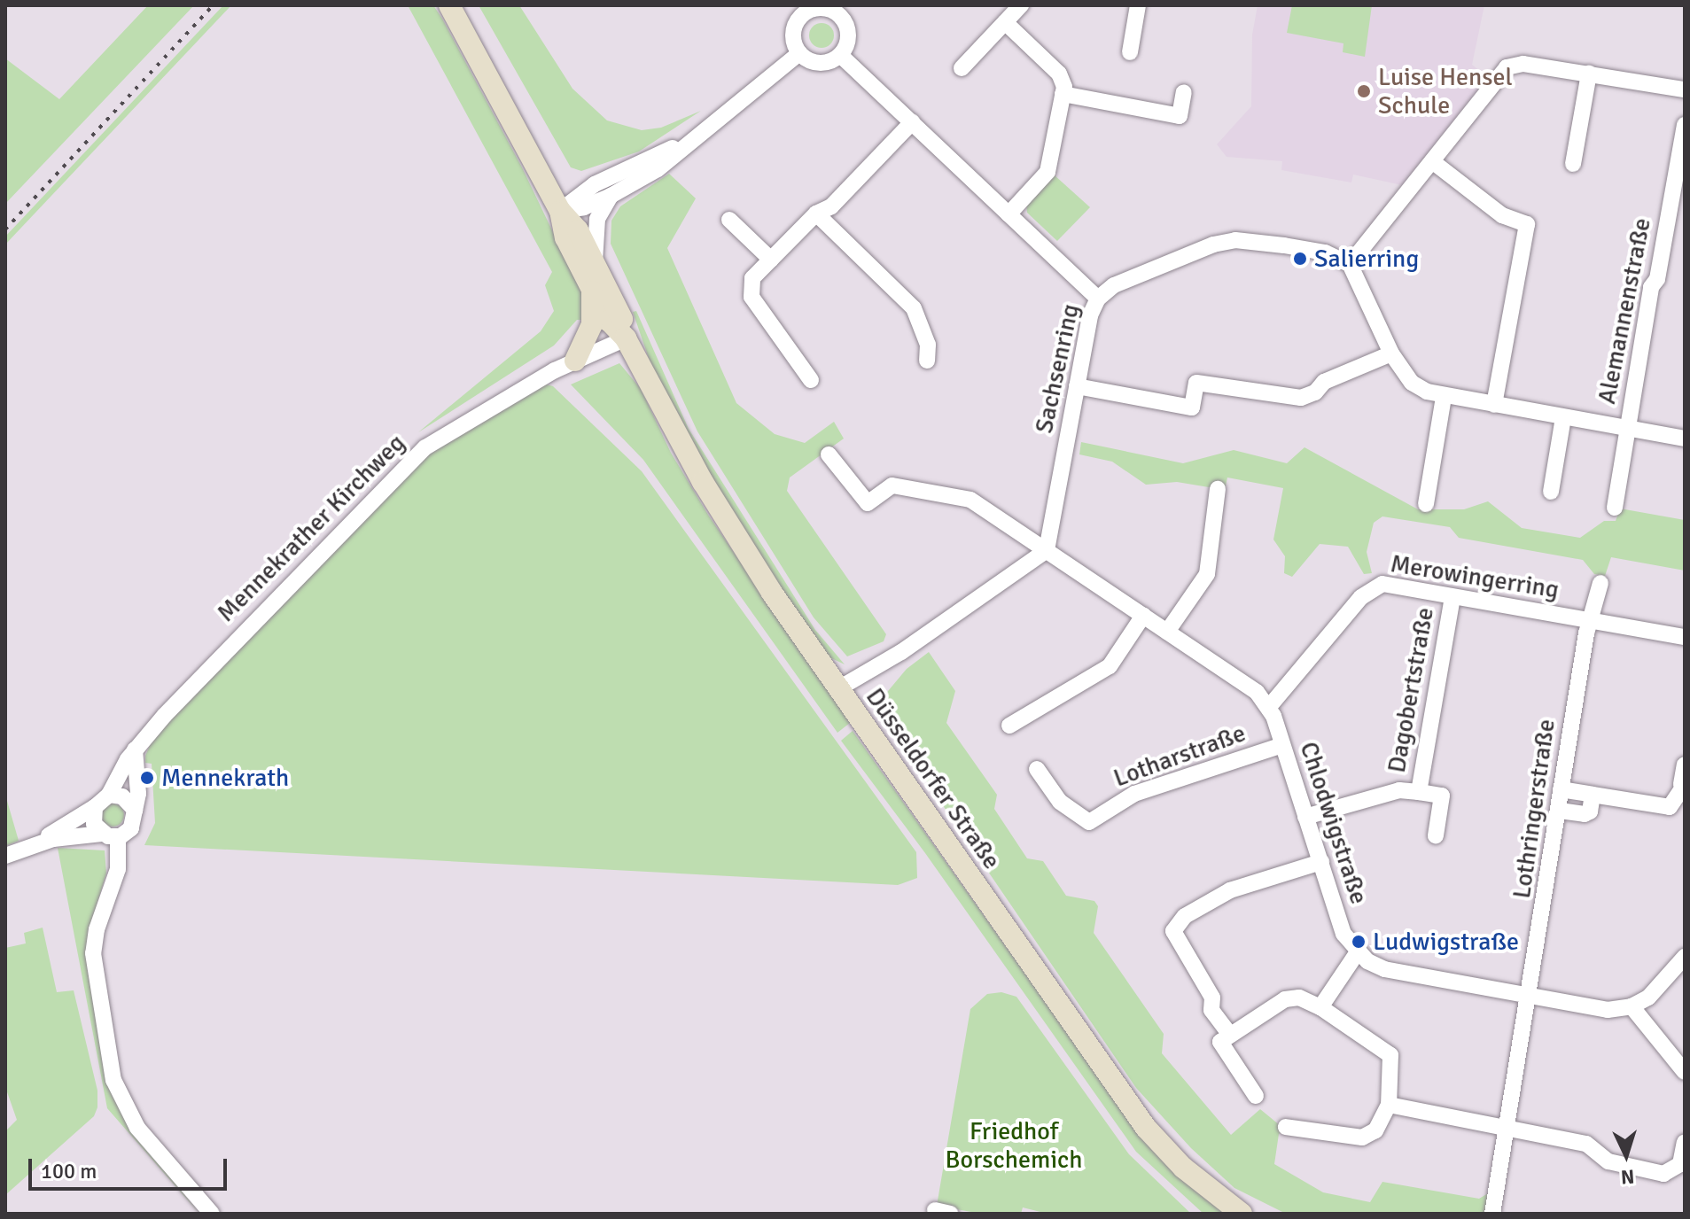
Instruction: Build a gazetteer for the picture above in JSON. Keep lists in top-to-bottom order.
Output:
{
  "streets": {
    "main road": ["Düsseldorfer Straße"],
    "street": [
      "Alemannenstraße",
      "Sachsenring",
      "Mennekrather Kirchweg",
      "Merowingerring",
      "Dagobertstraße",
      "Lotharstraße",
      "Lothringerstraße",
      "Chlodwigstraße"
    ]
  },
  "crossings": [
    ["Sachsenring", "Chlodwigstraße"],
    ["Mennekrather Kirchweg", "Düsseldorfer Straße"],
    ["Merowingerring", "Dagobertstraße"],
    ["Merowingerring", "Lothringerstraße"],
    ["Merowingerring", "Chlodwigstraße"],
    ["Dagobertstraße", "Chlodwigstraße"],
    ["Lotharstraße", "Chlodwigstraße"]
  ],
  "parks": ["Friedhof Borschemich"],
  "places": [
    "Luise Hensel Schule",
    "Salierring",
    "Mennekrath",
    "Ludwigstraße"
  ],
  "scale_bar": "100 m",
  "north": "bottom"
}
